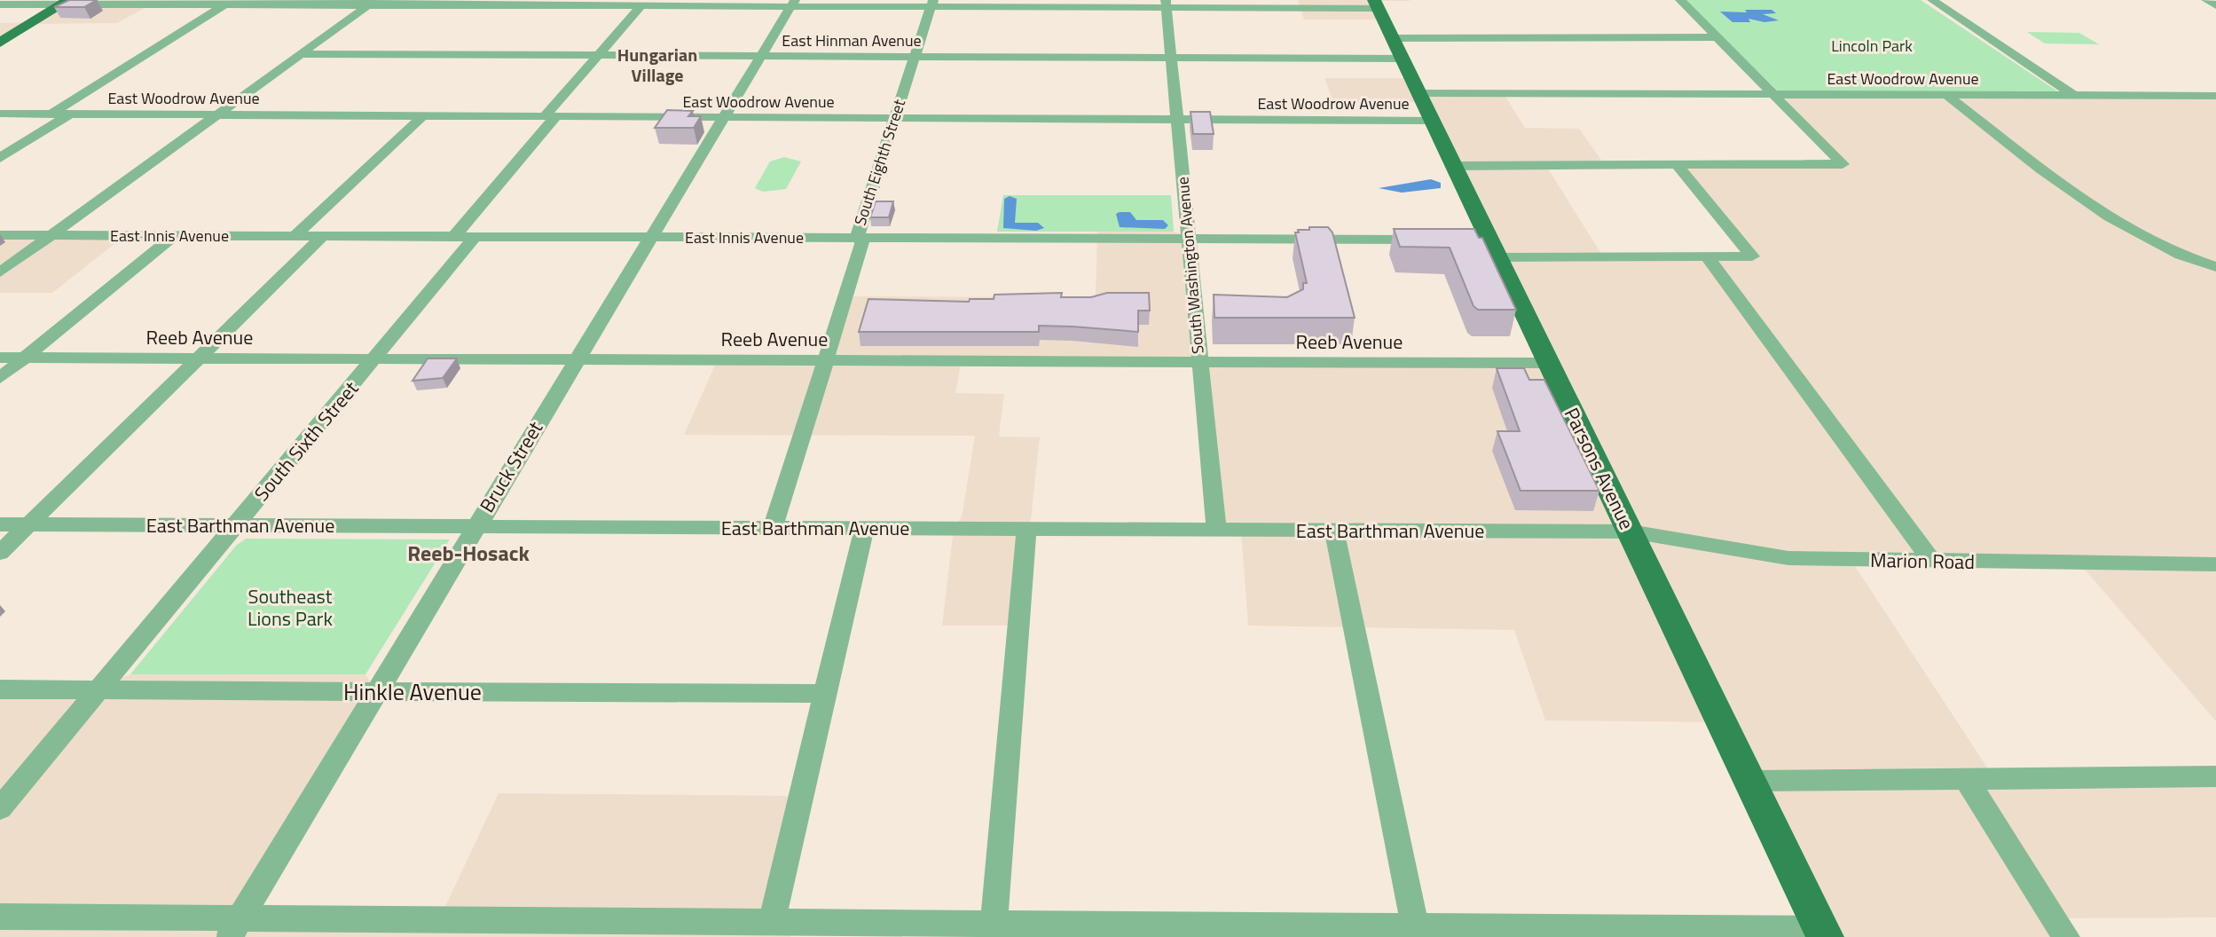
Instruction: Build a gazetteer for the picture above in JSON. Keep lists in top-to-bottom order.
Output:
{
  "streets": {
    "main road": ["Parsons Avenue"],
    "street": [
      "East Hinman Avenue",
      "East Woodrow Avenue",
      "South Eighth Street",
      "East Innis Avenue",
      "South Washington Avenue",
      "Reeb Avenue",
      "South Sixth Street",
      "Bruck Street",
      "East Barthman Avenue",
      "Marion Road",
      "Hinkle Avenue"
    ]
  },
  "crossings": [
    ["East Hinman Avenue", "South Eighth Street"],
    ["East Hinman Avenue", "South Washington Avenue"],
    ["East Hinman Avenue", "South Sixth Street"],
    ["East Hinman Avenue", "Bruck Street"],
    ["East Hinman Avenue", "Parsons Avenue"],
    ["East Woodrow Avenue", "South Eighth Street"],
    ["East Woodrow Avenue", "South Washington Avenue"],
    ["East Woodrow Avenue", "South Sixth Street"],
    ["East Woodrow Avenue", "Bruck Street"],
    ["East Woodrow Avenue", "Parsons Avenue"],
    ["South Eighth Street", "East Innis Avenue"],
    ["South Eighth Street", "Reeb Avenue"],
    ["South Eighth Street", "East Barthman Avenue"],
    ["East Innis Avenue", "South Washington Avenue"],
    ["East Innis Avenue", "South Sixth Street"],
    ["East Innis Avenue", "Bruck Street"],
    ["South Washington Avenue", "Reeb Avenue"],
    ["South Washington Avenue", "East Barthman Avenue"],
    ["Reeb Avenue", "South Sixth Street"],
    ["Reeb Avenue", "Bruck Street"],
    ["Reeb Avenue", "Parsons Avenue"],
    ["South Sixth Street", "East Barthman Avenue"],
    ["South Sixth Street", "Hinkle Avenue"],
    ["Bruck Street", "East Barthman Avenue"],
    ["Bruck Street", "Hinkle Avenue"],
    ["Parsons Avenue", "East Barthman Avenue"],
    ["Parsons Avenue", "Marion Road"],
    ["East Barthman Avenue", "Marion Road"]
  ],
  "districts": ["Hungarian Village", "Reeb-Hosack"],
  "parks": ["Lincoln Park", "Southeast Lions Park"]
}
